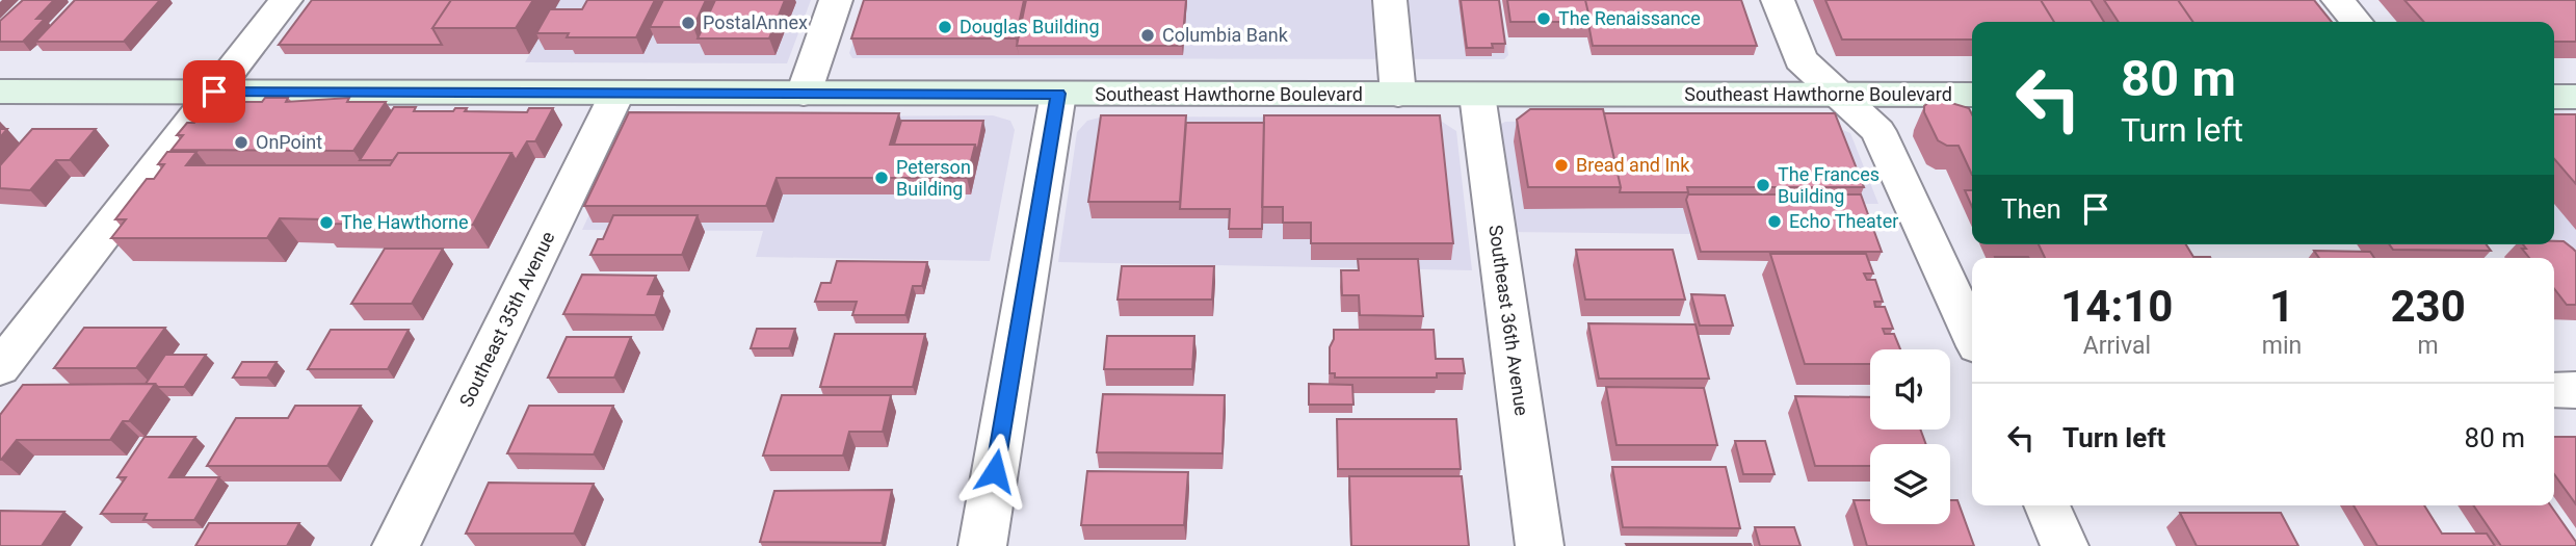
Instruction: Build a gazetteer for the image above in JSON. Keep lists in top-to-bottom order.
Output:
{
  "streets": {
    "main road": ["Southeast Hawthorne Boulevard"],
    "street": ["Southeast 35th Avenue", "Southeast 36th Avenue"]
  },
  "crossings": [
    ["Southeast Hawthorne Boulevard", "Southeast 35th Avenue"],
    ["Southeast Hawthorne Boulevard", "Southeast 36th Avenue"]
  ],
  "places": [
    "The Renaissance",
    "PostalAnnex",
    "Douglas Building",
    "Columbia Bank",
    "OnPoint",
    "Bread and Ink",
    "Peterson Building",
    "The Frances Building",
    "Echo Theater",
    "The Hawthorne"
  ],
  "page": {
    "turn": ["80 m", "Turn left"],
    "then": "Then",
    "eta": [
      "14:10",
      "Arrival",
      "1",
      "min",
      "230",
      "m"
    ],
    "list": [
      {
        "name": "Turn left",
        "value": "80 m"
      }
    ]
  }
}
